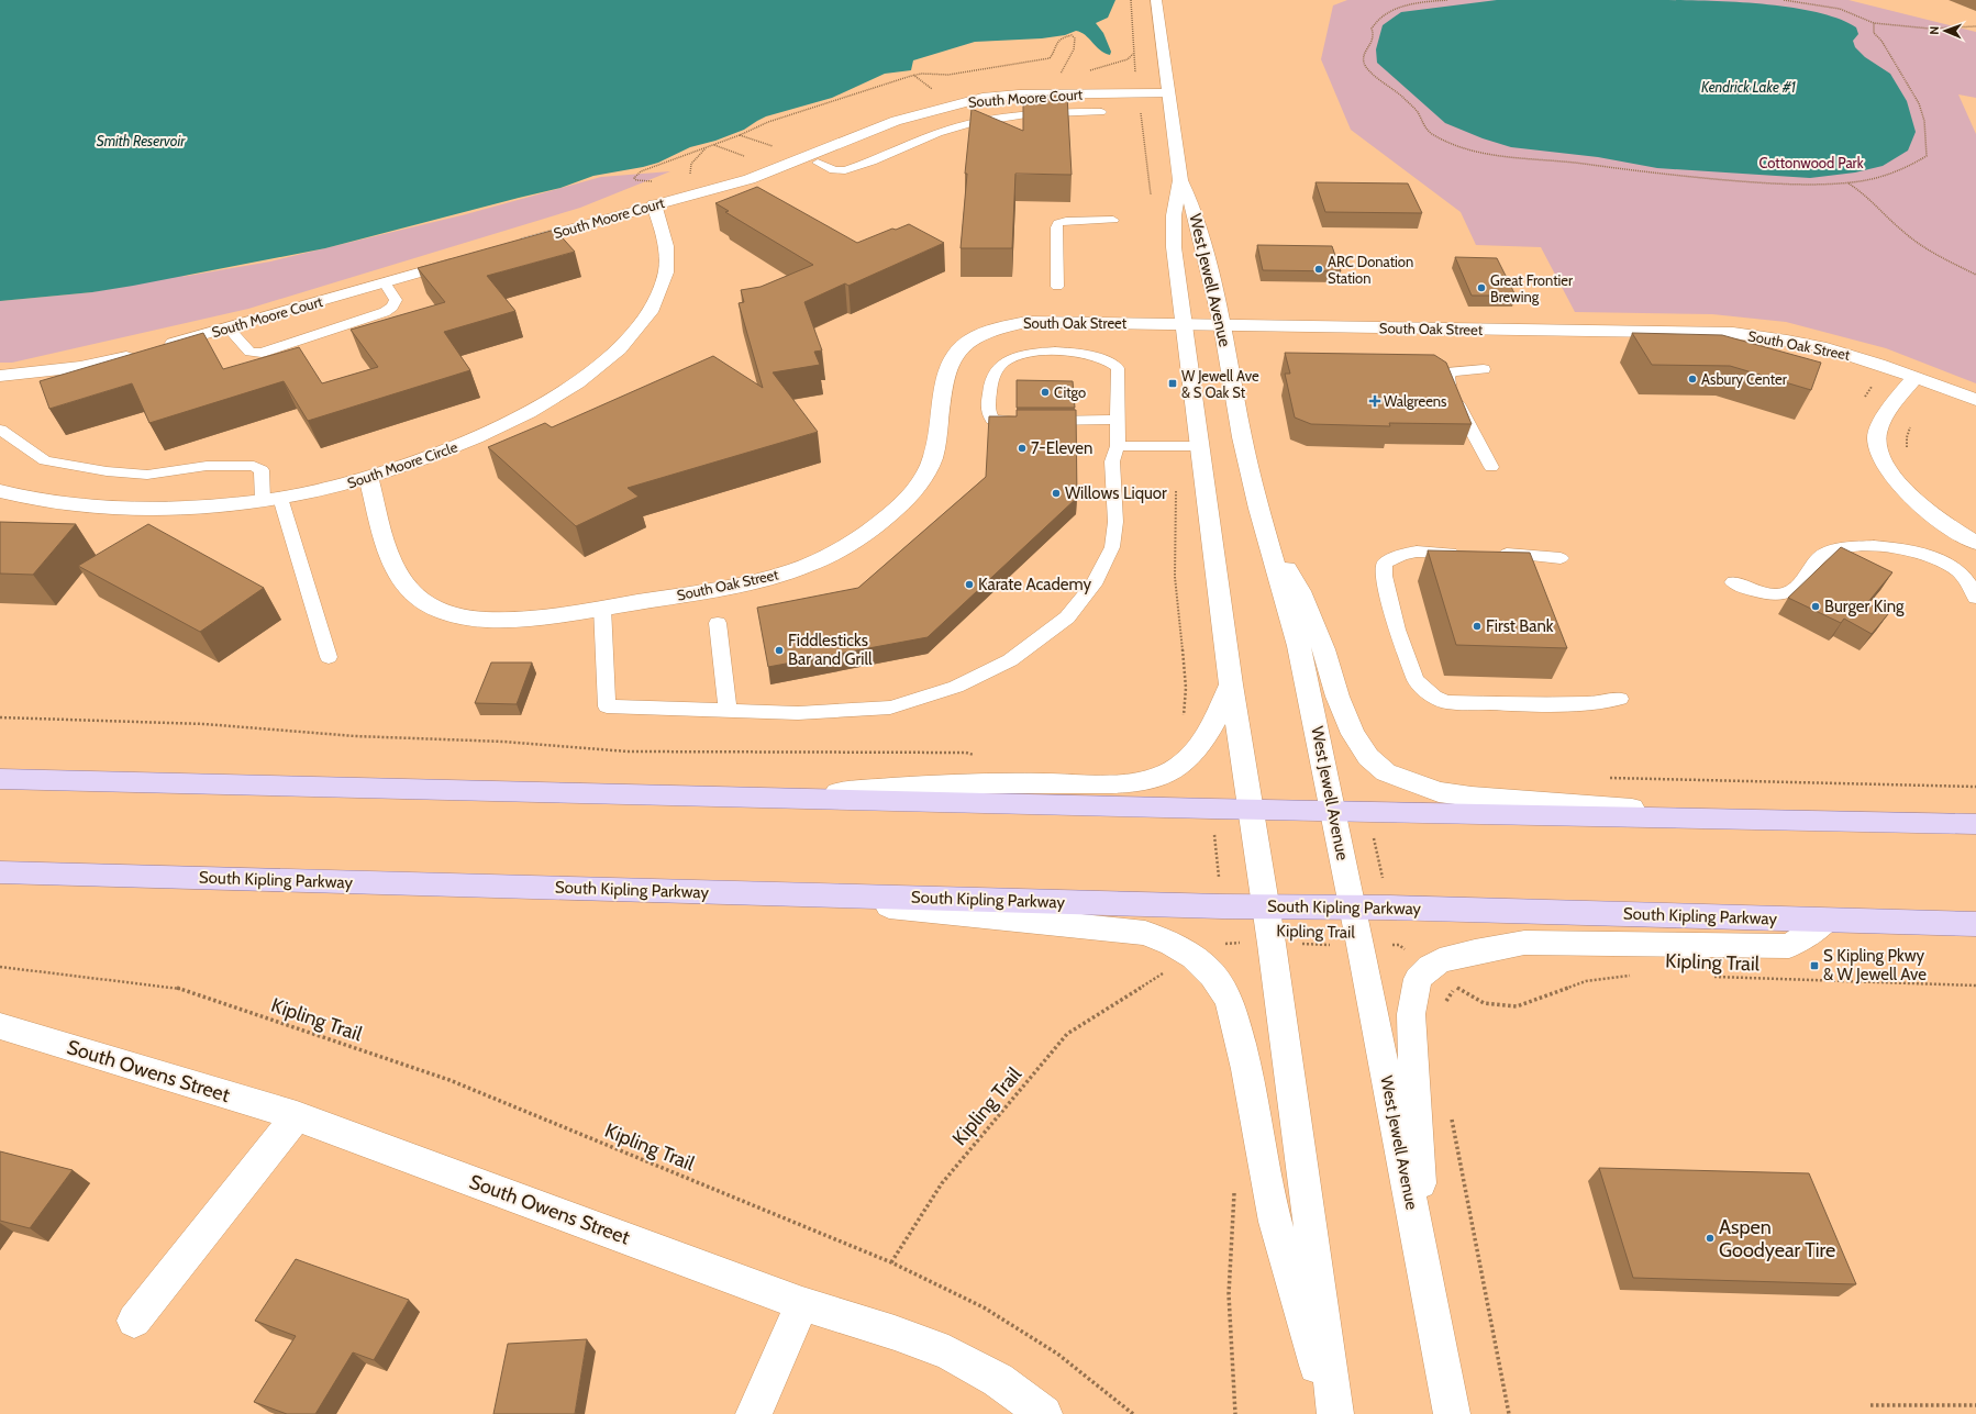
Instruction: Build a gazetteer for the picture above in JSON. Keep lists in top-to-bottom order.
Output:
{
  "streets": {
    "main road": ["South Kipling Parkway"],
    "street": [
      "South Moore Court",
      "West Jewell Avenue",
      "South Oak Street",
      "South Moore Circle",
      "South Owens Street"
    ],
    "path": ["Kipling Trail"]
  },
  "crossings": [
    ["South Moore Court", "West Jewell Avenue"],
    ["South Moore Court", "South Moore Circle"],
    ["West Jewell Avenue", "South Oak Street"],
    ["West Jewell Avenue", "South Kipling Parkway"],
    ["West Jewell Avenue", "Kipling Trail"],
    ["South Oak Street", "South Moore Circle"]
  ],
  "water": ["Kendrick Lake #1", "Smith Reservoir"],
  "parks": ["Cottonwood Park"],
  "places": {
    "other": [
      "ARC Donation Station",
      "Great Frontier Brewing",
      "Asbury Center",
      "Citgo",
      "7-Eleven",
      "Willows Liquor",
      "Karate Academy",
      "Burger King",
      "First Bank",
      "Fiddlesticks Bar and Grill",
      "Aspen Goodyear Tire"
    ],
    "transit": ["W Jewell Ave & S Oak St", "S Kipling Pkwy & W Jewell Ave"],
    "health": ["Walgreens"]
  },
  "north": "left"
}
